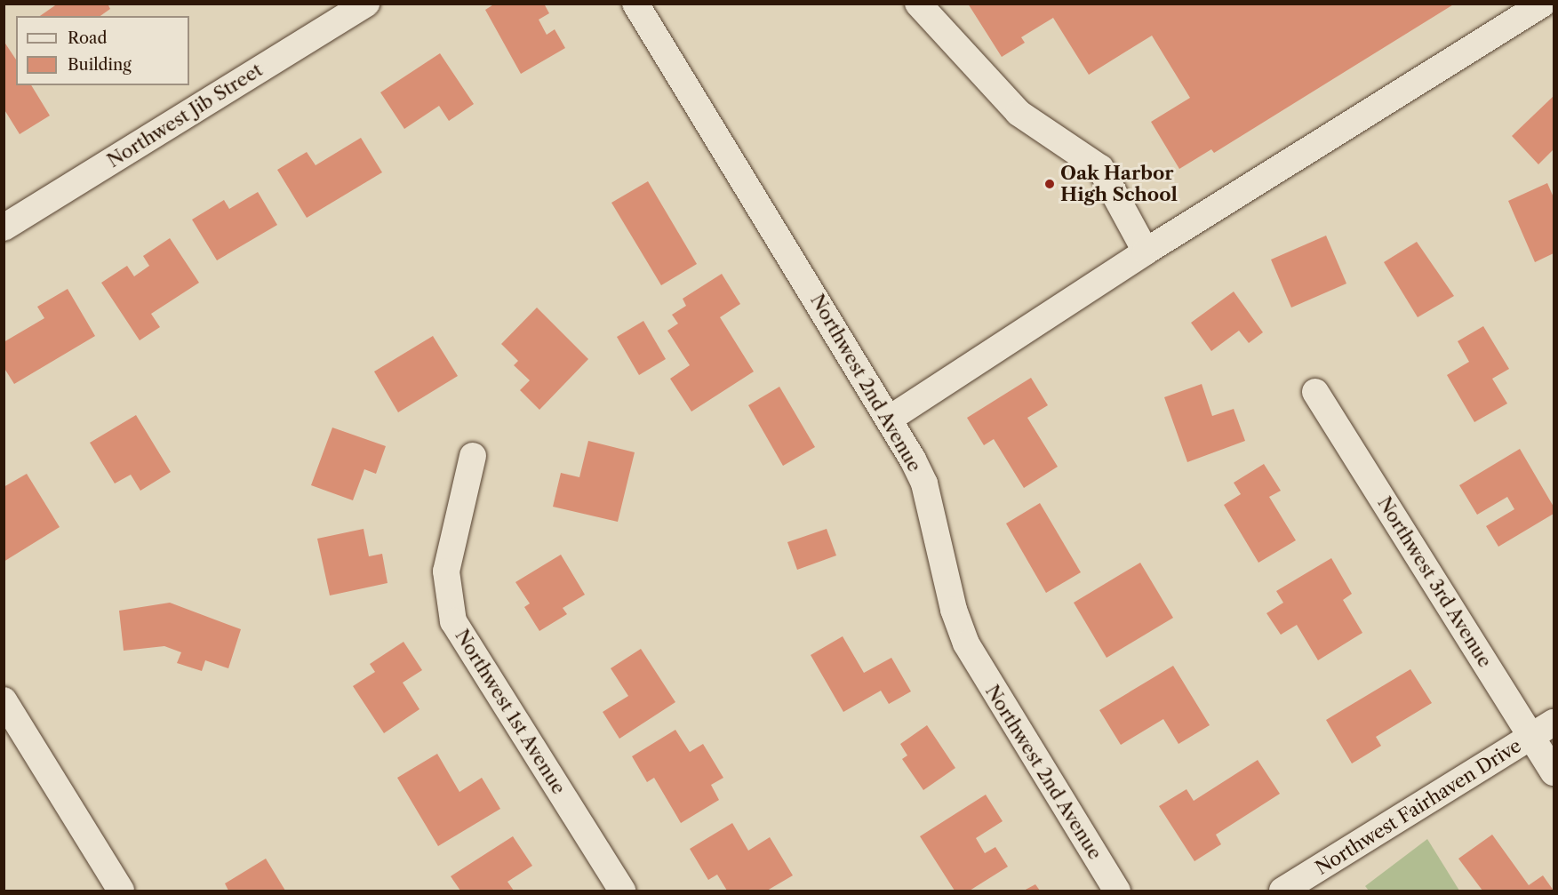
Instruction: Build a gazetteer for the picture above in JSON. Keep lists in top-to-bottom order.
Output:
{
  "streets": {
    "street": [
      "Northwest Jib Street",
      "Northwest 2nd Avenue",
      "Northwest 3rd Avenue",
      "Northwest 1st Avenue",
      "Northwest Fairhaven Drive"
    ]
  },
  "crossings": [
    ["Northwest 3rd Avenue", "Northwest Fairhaven Drive"]
  ],
  "places": ["Oak Harbor High School"],
  "legend": ["Road", "Building"]
}
